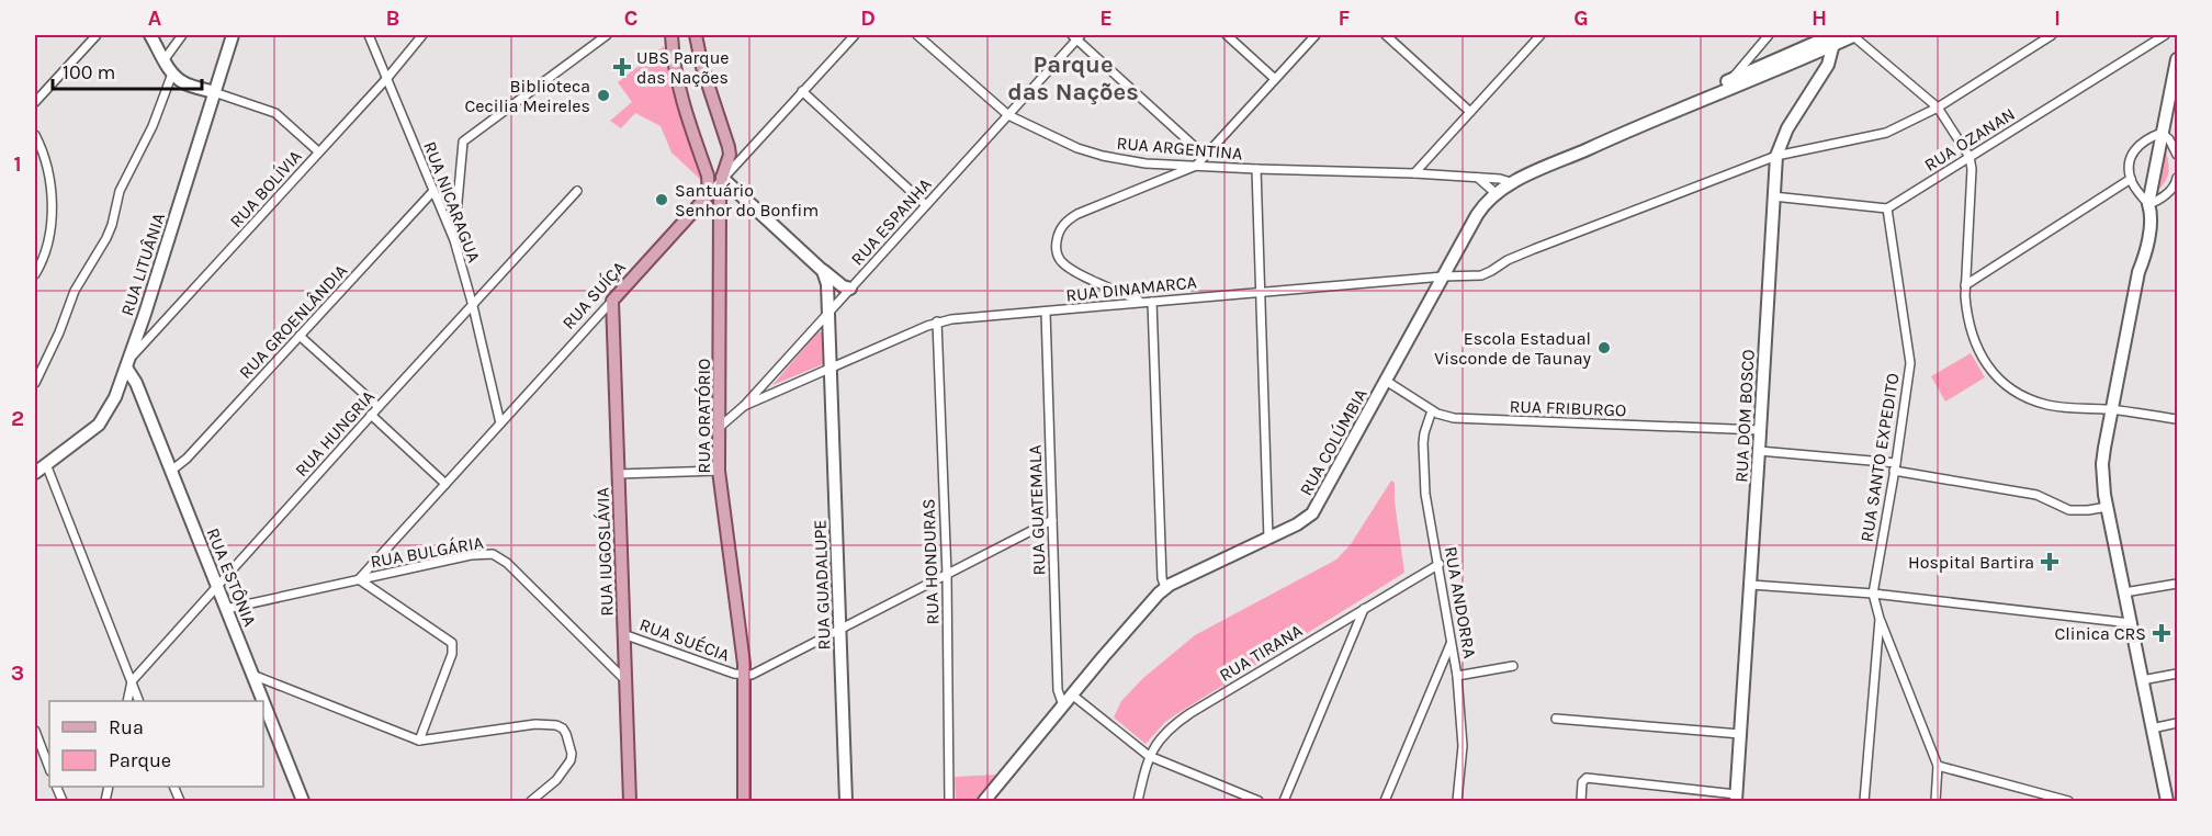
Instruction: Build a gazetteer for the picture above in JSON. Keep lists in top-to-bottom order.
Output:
{
  "streets": {
    "main road": ["RUA SUÍÇA", "RUA ORATÓRIO", "RUA IUGOSLÁVIA"],
    "street": [
      "RUA OZANAN",
      "RUA ARGENTINA",
      "RUA BOLÍVIA",
      "RUA NICARAGUA",
      "RUA ESPANHA",
      "RUA LITUÂNIA",
      "RUA DINAMARCA",
      "RUA GROENLÂNDIA",
      "RUA FRIBURGO",
      "RUA DOM BOSCO",
      "RUA HUNGRIA",
      "RUA COLÚMBIA",
      "RUA SANTO EXPEDITO",
      "RUA GUATEMALA",
      "RUA BULGÁRIA",
      "RUA HONDURAS",
      "RUA ESTÔNIA",
      "RUA GUADALUPE",
      "RUA ANDORRA",
      "RUA SUÉCIA",
      "RUA TIRANA"
    ]
  },
  "crossings": [
    ["RUA OZANAN", "RUA SANTO EXPEDITO"],
    ["RUA ARGENTINA", "RUA ESPANHA"],
    ["RUA ARGENTINA", "RUA COLÚMBIA"],
    ["RUA BOLÍVIA", "RUA NICARAGUA"],
    ["RUA BOLÍVIA", "RUA LITUÂNIA"],
    ["RUA BOLÍVIA", "RUA ESTÔNIA"],
    ["RUA NICARAGUA", "RUA SUÍÇA"],
    ["RUA NICARAGUA", "RUA GROENLÂNDIA"],
    ["RUA NICARAGUA", "RUA HUNGRIA"],
    ["RUA ESPANHA", "RUA DINAMARCA"],
    ["RUA ESPANHA", "RUA ORATÓRIO"],
    ["RUA ESPANHA", "RUA GUADALUPE"],
    ["RUA LITUÂNIA", "RUA ESTÔNIA"],
    ["RUA DINAMARCA", "RUA DOM BOSCO"],
    ["RUA DINAMARCA", "RUA COLÚMBIA"],
    ["RUA DINAMARCA", "RUA GUATEMALA"],
    ["RUA DINAMARCA", "RUA HONDURAS"],
    ["RUA DINAMARCA", "RUA GUADALUPE"],
    ["RUA SUÍÇA", "RUA ORATÓRIO"],
    ["RUA SUÍÇA", "RUA BULGÁRIA"],
    ["RUA SUÍÇA", "RUA IUGOSLÁVIA"],
    ["RUA GROENLÂNDIA", "RUA ESTÔNIA"],
    ["RUA FRIBURGO", "RUA DOM BOSCO"],
    ["RUA FRIBURGO", "RUA COLÚMBIA"],
    ["RUA FRIBURGO", "RUA ANDORRA"],
    ["RUA ORATÓRIO", "RUA SUÉCIA"],
    ["RUA DOM BOSCO", "RUA COLÚMBIA"],
    ["RUA HUNGRIA", "RUA ESTÔNIA"],
    ["RUA COLÚMBIA", "RUA GUATEMALA"],
    ["RUA GUATEMALA", "RUA SUÉCIA"],
    ["RUA BULGÁRIA", "RUA IUGOSLÁVIA"],
    ["RUA BULGÁRIA", "RUA ESTÔNIA"],
    ["RUA IUGOSLÁVIA", "RUA SUÉCIA"],
    ["RUA HONDURAS", "RUA SUÉCIA"],
    ["RUA GUADALUPE", "RUA SUÉCIA"],
    ["RUA ANDORRA", "RUA TIRANA"]
  ],
  "districts": ["Parque das Nações"],
  "places": {
    "health": ["UBS Parque das Nações", "Hospital Bartira", "Clinica CRS"],
    "other": ["Biblioteca Cecilia Meireles", "Santuário Senhor do Bonfim", "Escola Estadual Visconde de Taunay"]
  },
  "legend": ["Rua", "Parque"],
  "scale_bar": "100 m",
  "grid": {
    "columns": [
      "A",
      "B",
      "C",
      "D",
      "E",
      "F",
      "G",
      "H",
      "I"
    ],
    "rows": ["1", "2", "3"]
  }
}
